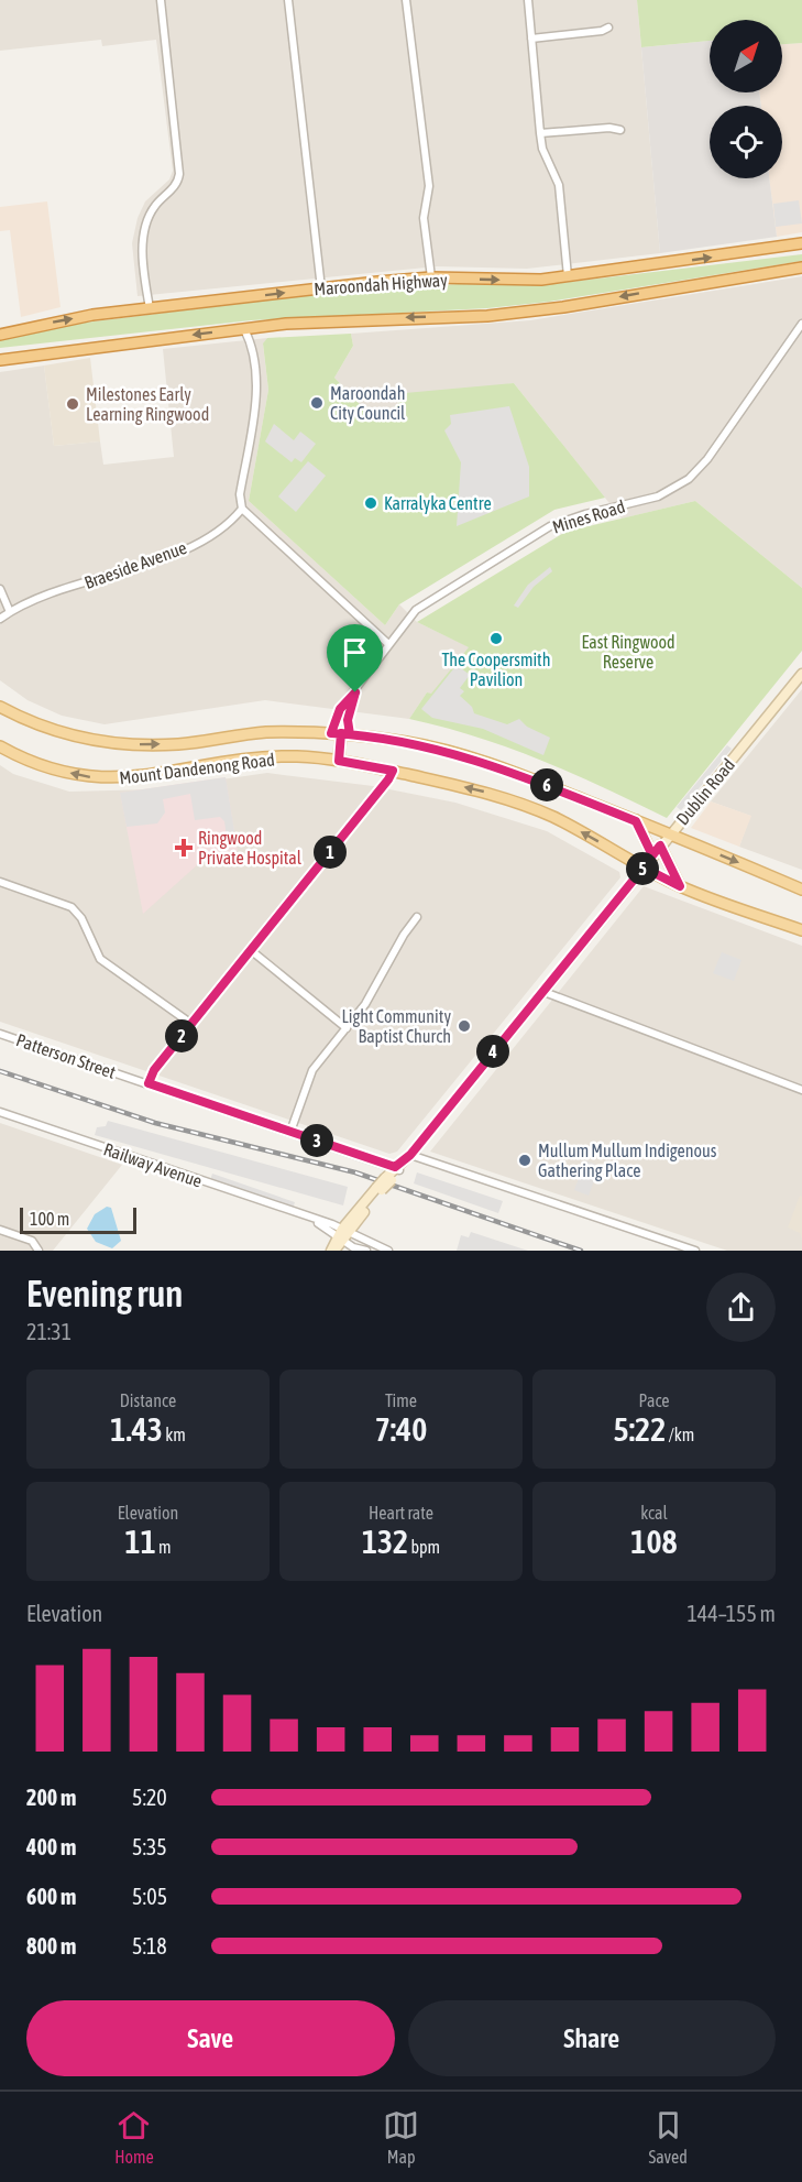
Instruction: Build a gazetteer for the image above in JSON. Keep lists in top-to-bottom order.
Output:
{
  "streets": {
    "highway": ["Maroondah Highway"],
    "main road": ["Mount Dandenong Road", "Dublin Road"],
    "street": [
      "Mines Road",
      "Braeside Avenue",
      "Patterson Street",
      "Railway Avenue"
    ]
  },
  "crossings": [
    ["Mines Road", "Mount Dandenong Road"],
    ["Mount Dandenong Road", "Dublin Road"],
    ["Dublin Road", "Patterson Street"],
    ["Dublin Road", "Railway Avenue"]
  ],
  "parks": ["East Ringwood Reserve"],
  "places": {
    "other": [
      "Maroondah City Council",
      "Milestones Early Learning Ringwood",
      "Karralyka Centre",
      "The Coopersmith Pavilion",
      "Light Community Baptist Church",
      "Mullum Mullum Indigenous Gathering Place"
    ],
    "health": ["Ringwood Private Hospital"]
  },
  "scale_bar": "100 m",
  "north": "top right",
  "page": {
    "pins": [
      "6",
      "1",
      "5",
      "2",
      "4",
      "3"
    ],
    "scale": "100 m",
    "heading": ["Evening run", "21:31"],
    "stats": [
      ["Distance", "1.43 km"],
      ["Time", "7:40"],
      ["Pace", "5:22 /km"],
      ["Elevation", "11 m"],
      ["Heart rate", "132 bpm"],
      ["kcal", "108"]
    ],
    "chart": ["Elevation", "144–155 m"],
    "list": [
      {
        "name": "200 m",
        "note": "5:20"
      },
      {
        "name": "400 m",
        "note": "5:35"
      },
      {
        "name": "600 m",
        "note": "5:05"
      },
      {
        "name": "800 m",
        "note": "5:18"
      }
    ],
    "buttons": ["Save", "Share"],
    "tabs": ["Home", "Map", "Saved"]
  }
}
